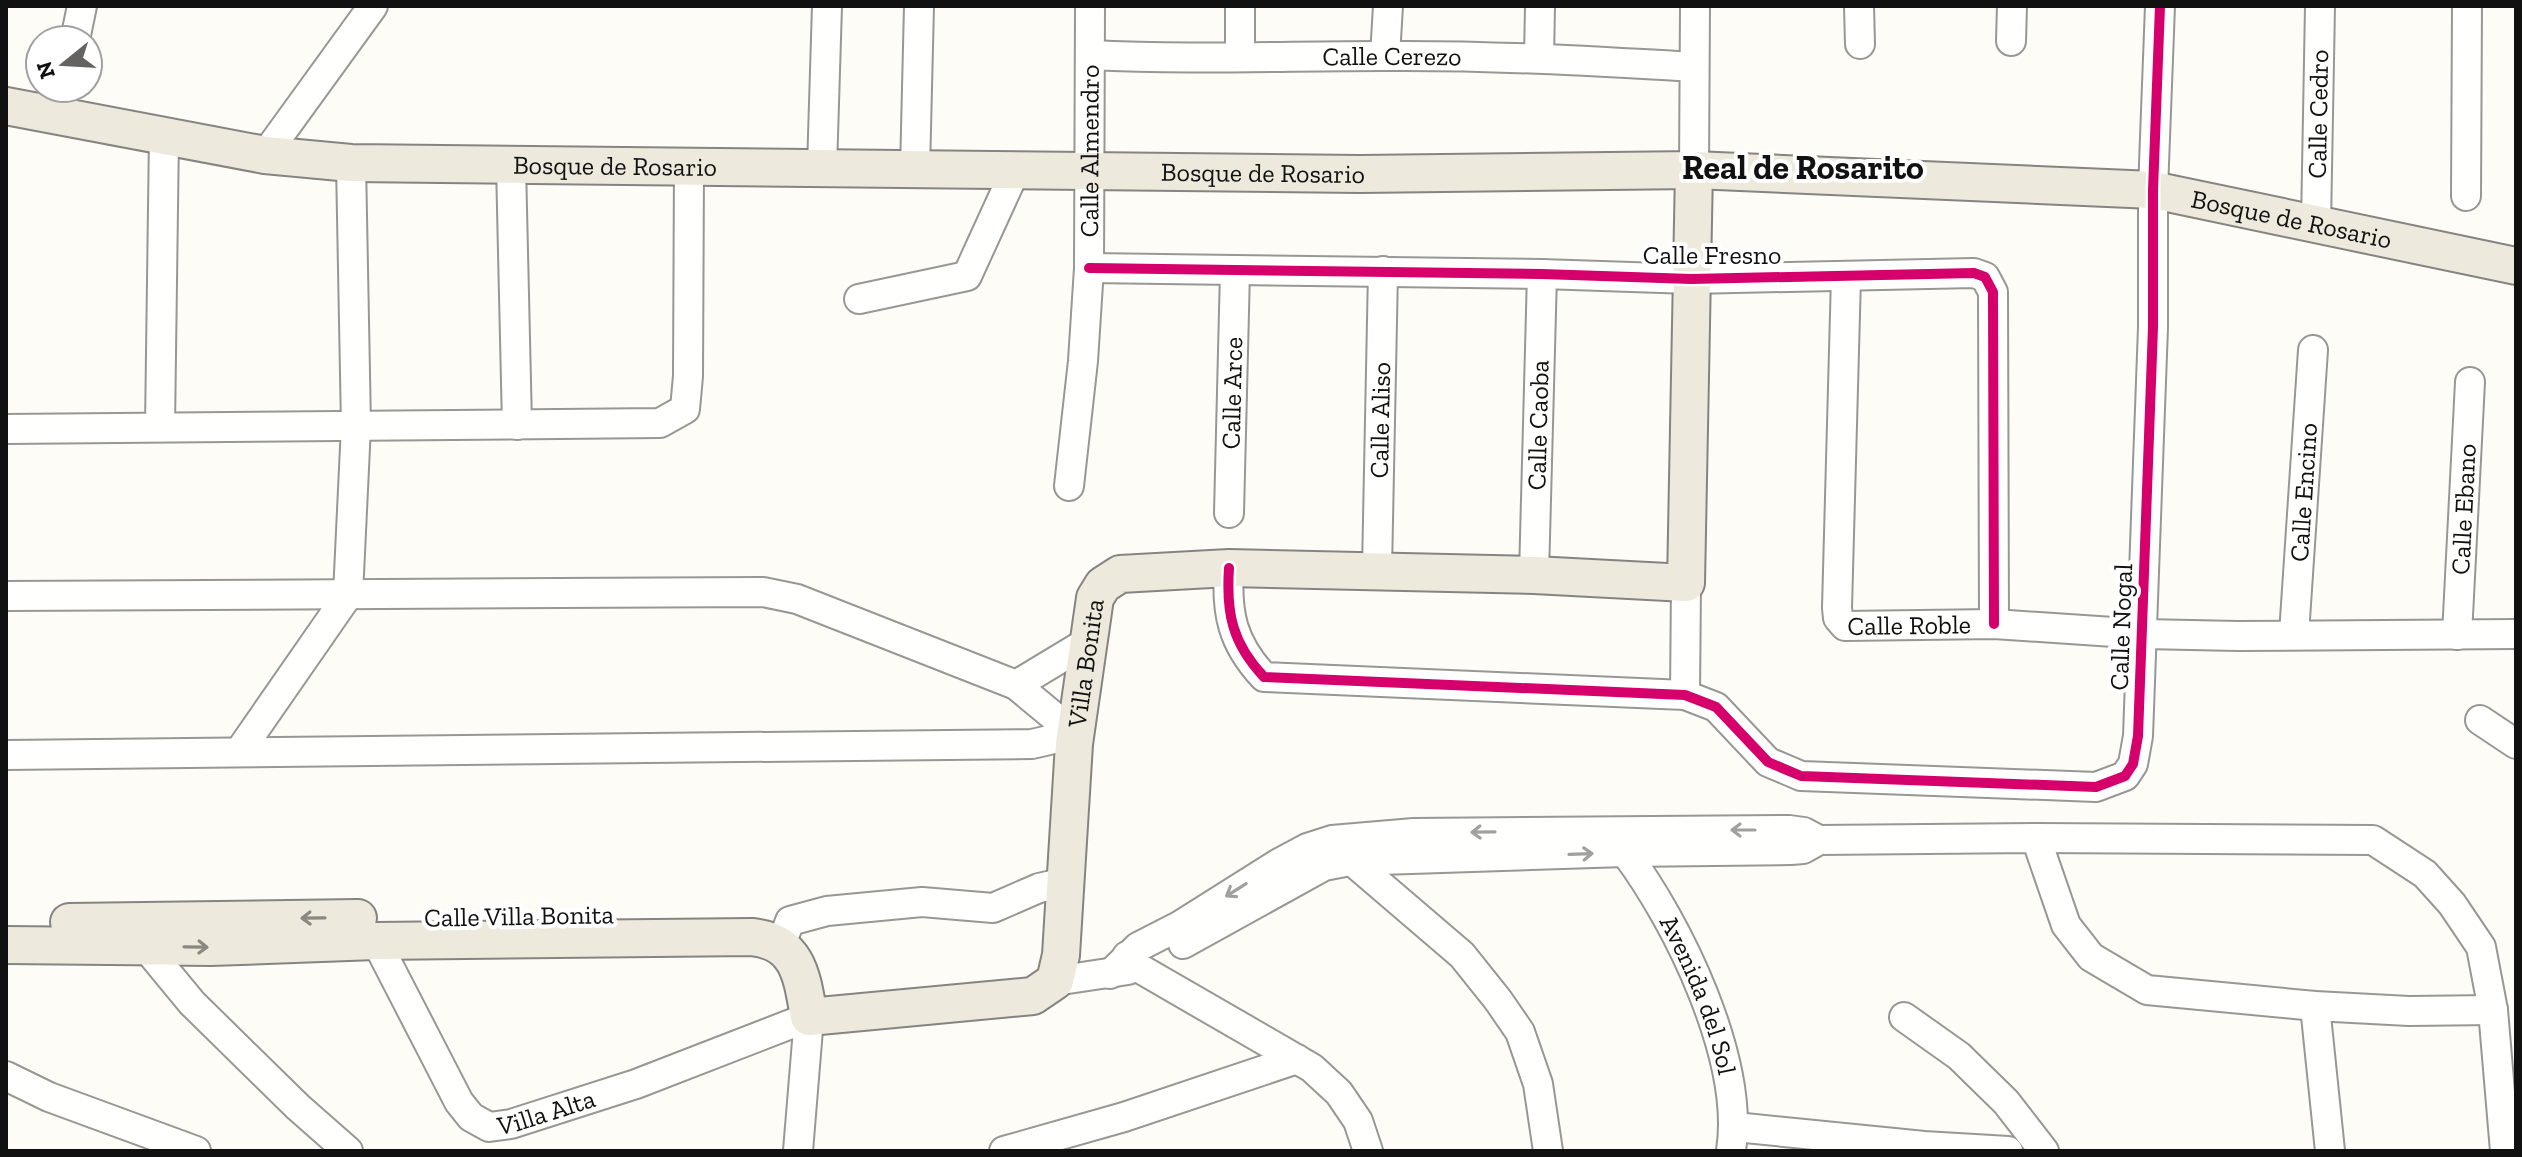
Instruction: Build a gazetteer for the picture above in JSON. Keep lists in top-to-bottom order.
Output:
{
  "streets": {
    "main road": ["Bosque de Rosario", "Villa Bonita", "Calle Villa Bonita"],
    "street": [
      "Calle Cerezo",
      "Calle Cedro",
      "Calle Almendro",
      "Calle Fresno",
      "Calle Arce",
      "Calle Aliso",
      "Calle Caoba",
      "Calle Encino",
      "Calle Ebano",
      "Calle Roble",
      "Calle Nogal",
      "Avenida del Sol",
      "Villa Alta"
    ]
  },
  "crossings": [
    ["Calle Cerezo", "Calle Almendro"],
    ["Calle Cedro", "Bosque de Rosario"],
    ["Calle Almendro", "Bosque de Rosario"],
    ["Calle Almendro", "Calle Fresno"],
    ["Bosque de Rosario", "Calle Nogal"],
    ["Calle Fresno", "Calle Arce"],
    ["Calle Fresno", "Calle Aliso"],
    ["Calle Fresno", "Calle Caoba"],
    ["Calle Fresno", "Calle Roble"],
    ["Calle Aliso", "Villa Bonita"],
    ["Calle Caoba", "Villa Bonita"],
    ["Calle Encino", "Calle Roble"],
    ["Calle Ebano", "Calle Roble"],
    ["Calle Roble", "Calle Nogal"],
    ["Calle Villa Bonita", "Villa Alta"]
  ],
  "districts": ["Real de Rosarito"],
  "north": "left"
}
